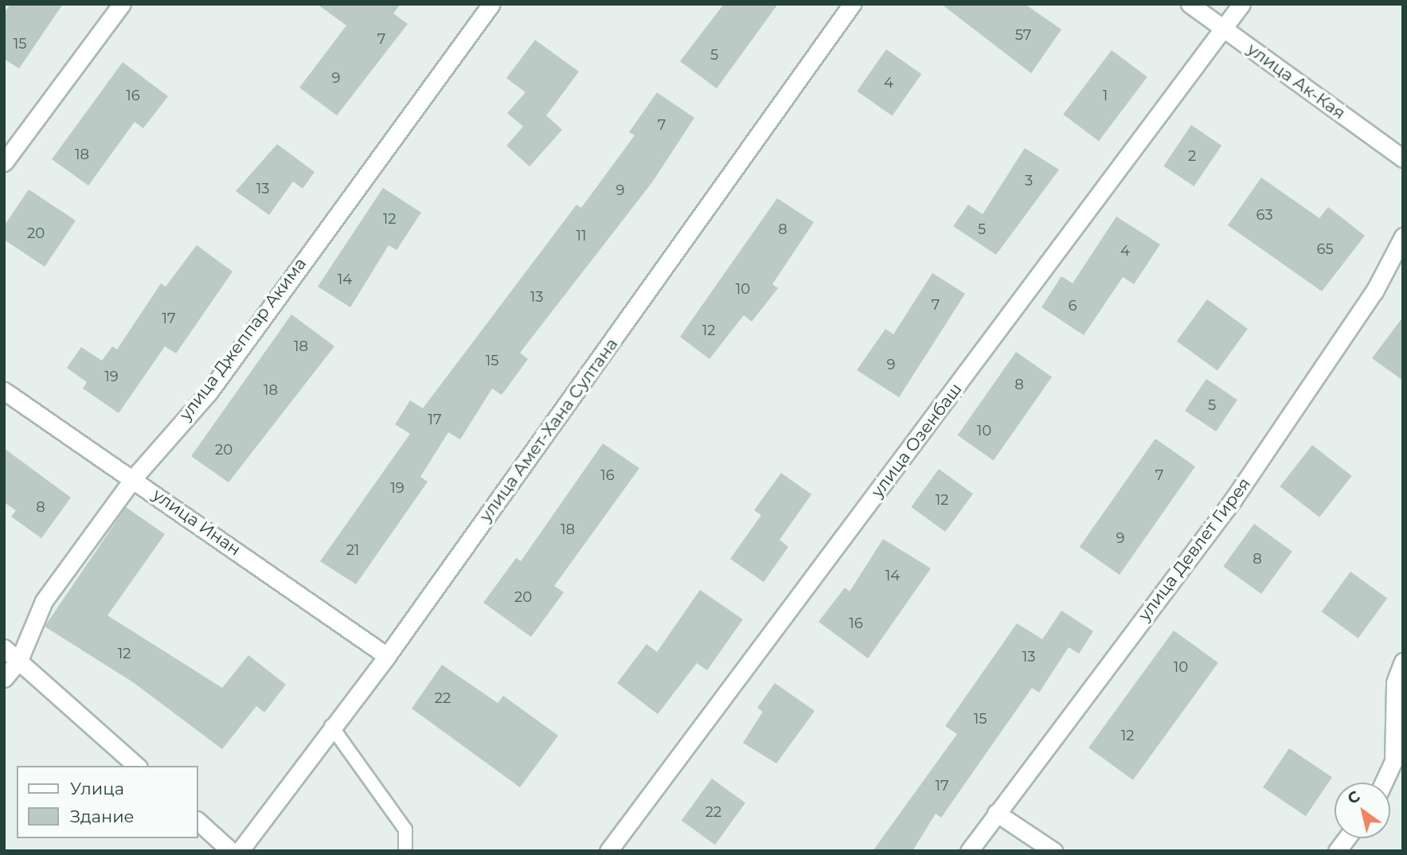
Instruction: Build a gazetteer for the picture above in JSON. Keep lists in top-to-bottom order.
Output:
{
  "streets": {
    "street": [
      "улица Ак-Кая",
      "улица Джеппар Акима",
      "улица Амет-Хана Султана",
      "улица Озенбаш",
      "улица Инан",
      "улица Девлет Гирея"
    ]
  },
  "crossings": [
    ["улица Ак-Кая", "улица Озенбаш"],
    ["улица Джеппар Акима", "улица Инан"],
    ["улица Амет-Хана Султана", "улица Инан"]
  ],
  "house_numbers": [
    "57",
    "7",
    "15",
    "5",
    "9",
    "4",
    "16",
    "1",
    "7",
    "18",
    "2",
    "3",
    "13",
    "9",
    "63",
    "12",
    "8",
    "5",
    "20",
    "11",
    "65",
    "4",
    "14",
    "10",
    "13",
    "7",
    "6",
    "17",
    "12",
    "18",
    "15",
    "9",
    "19",
    "8",
    "18",
    "5",
    "17",
    "10",
    "20",
    "16",
    "7",
    "19",
    "12",
    "8",
    "18",
    "9",
    "21",
    "8",
    "14",
    "20",
    "16",
    "12",
    "13",
    "10",
    "22",
    "15",
    "12",
    "17",
    "22"
  ],
  "legend": ["Улица", "Здание"],
  "north": "top left"
}
